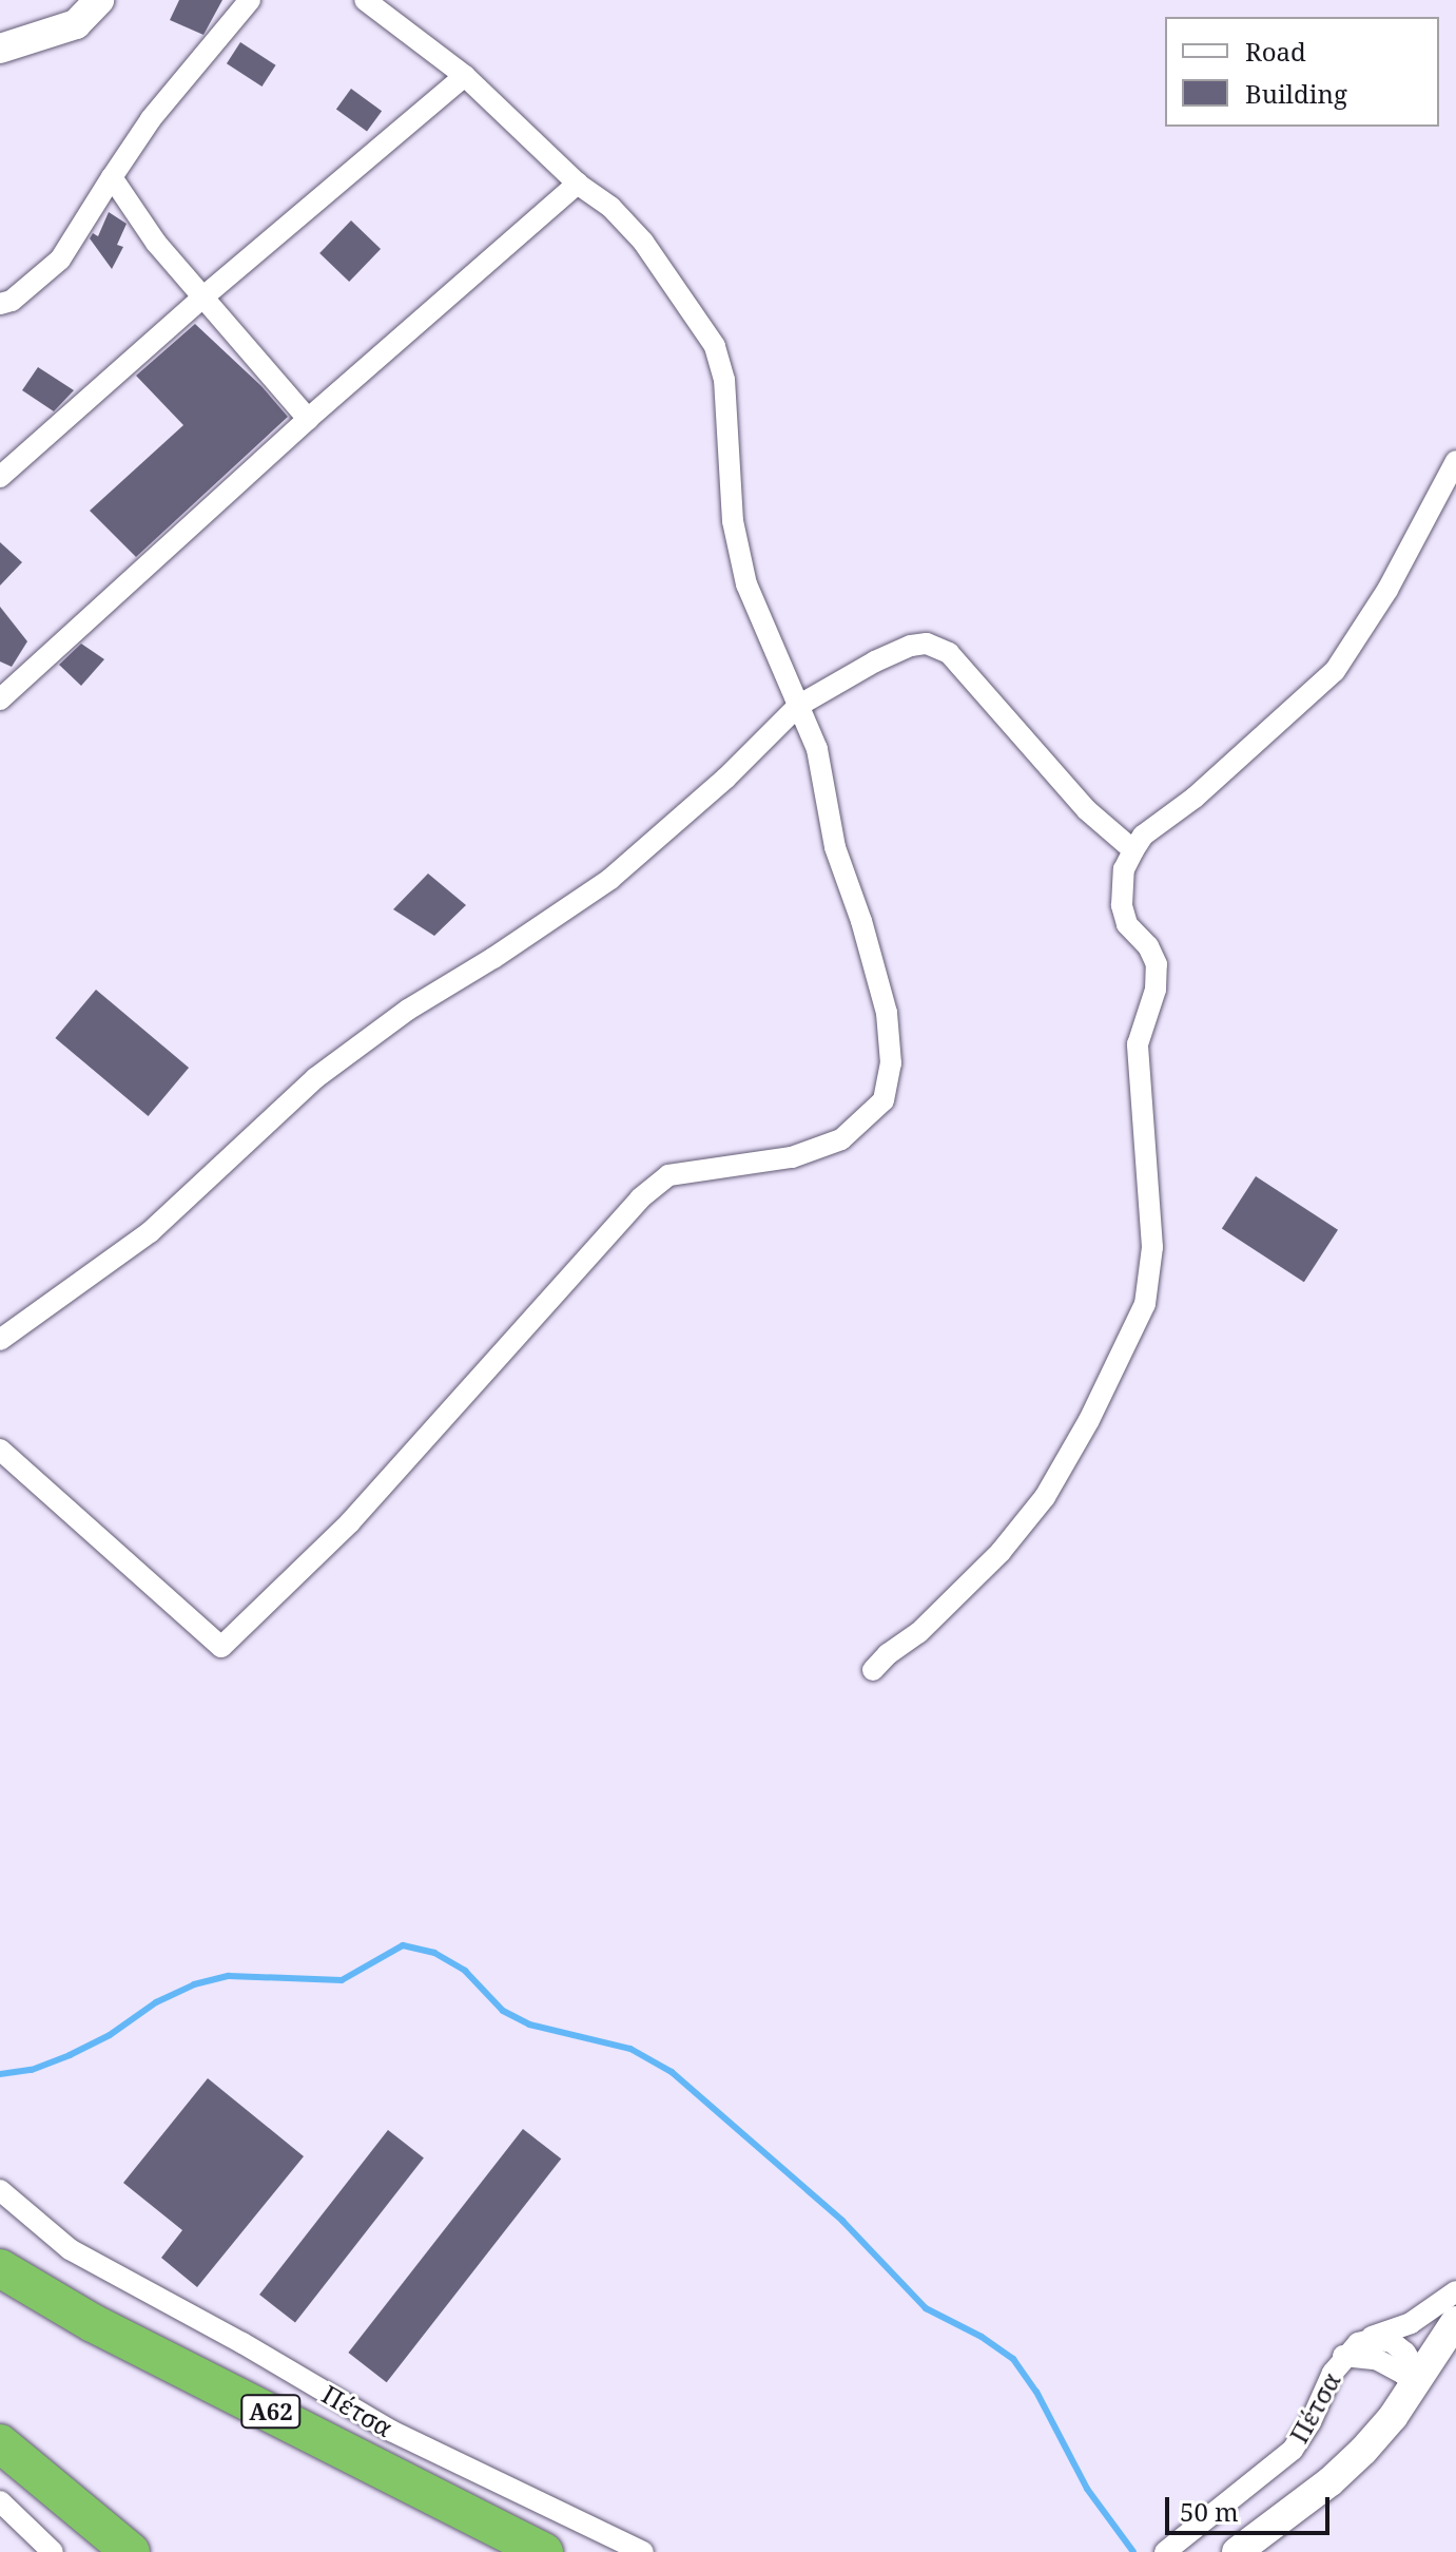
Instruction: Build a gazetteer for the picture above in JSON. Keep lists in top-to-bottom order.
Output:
{
  "streets": {
    "highway": ["Α62"],
    "street": ["Πέτσα"]
  },
  "legend": ["Road", "Building"],
  "scale_bar": "50 m"
}
